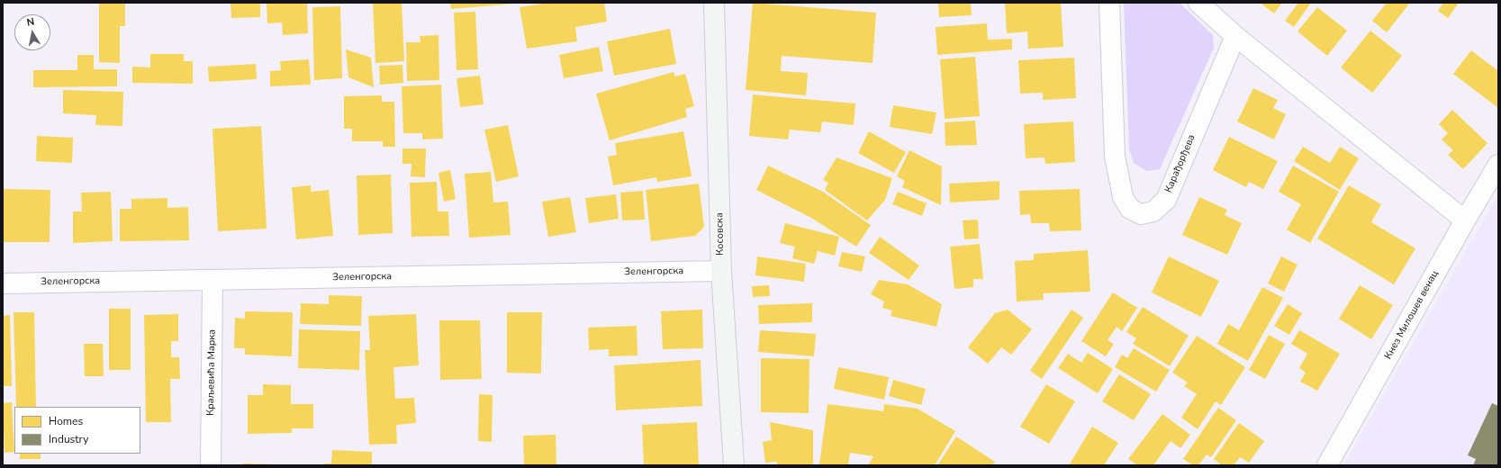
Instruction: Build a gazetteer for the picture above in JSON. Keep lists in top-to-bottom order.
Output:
{
  "streets": {
    "main road": ["Косовска"],
    "street": [
      "Карађорђева",
      "Зеленгорска",
      "Кнез Милошев венац",
      "Краљевића Марка"
    ]
  },
  "crossings": [
    ["Косовска", "Зеленгорска"],
    ["Зеленгорска", "Краљевића Марка"]
  ],
  "legend": ["Homes", "Industry"],
  "north": "top"
}
